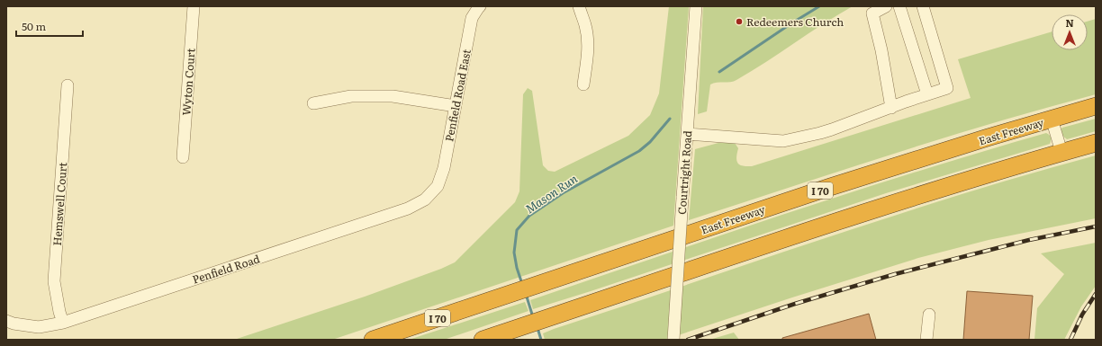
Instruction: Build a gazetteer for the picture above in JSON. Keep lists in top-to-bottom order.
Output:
{
  "streets": {
    "highway": ["East Freeway", "I 70"],
    "street": [
      "Wyton Court",
      "Penfield Road East",
      "Courtright Road",
      "Hemswell Court",
      "Penfield Road"
    ]
  },
  "crossings": [
    ["Penfield Road East", "Penfield Road"],
    ["Hemswell Court", "Penfield Road"]
  ],
  "water": ["Mason Run"],
  "places": ["Redeemers Church"],
  "scale_bar": "50 m",
  "north": "top"
}
